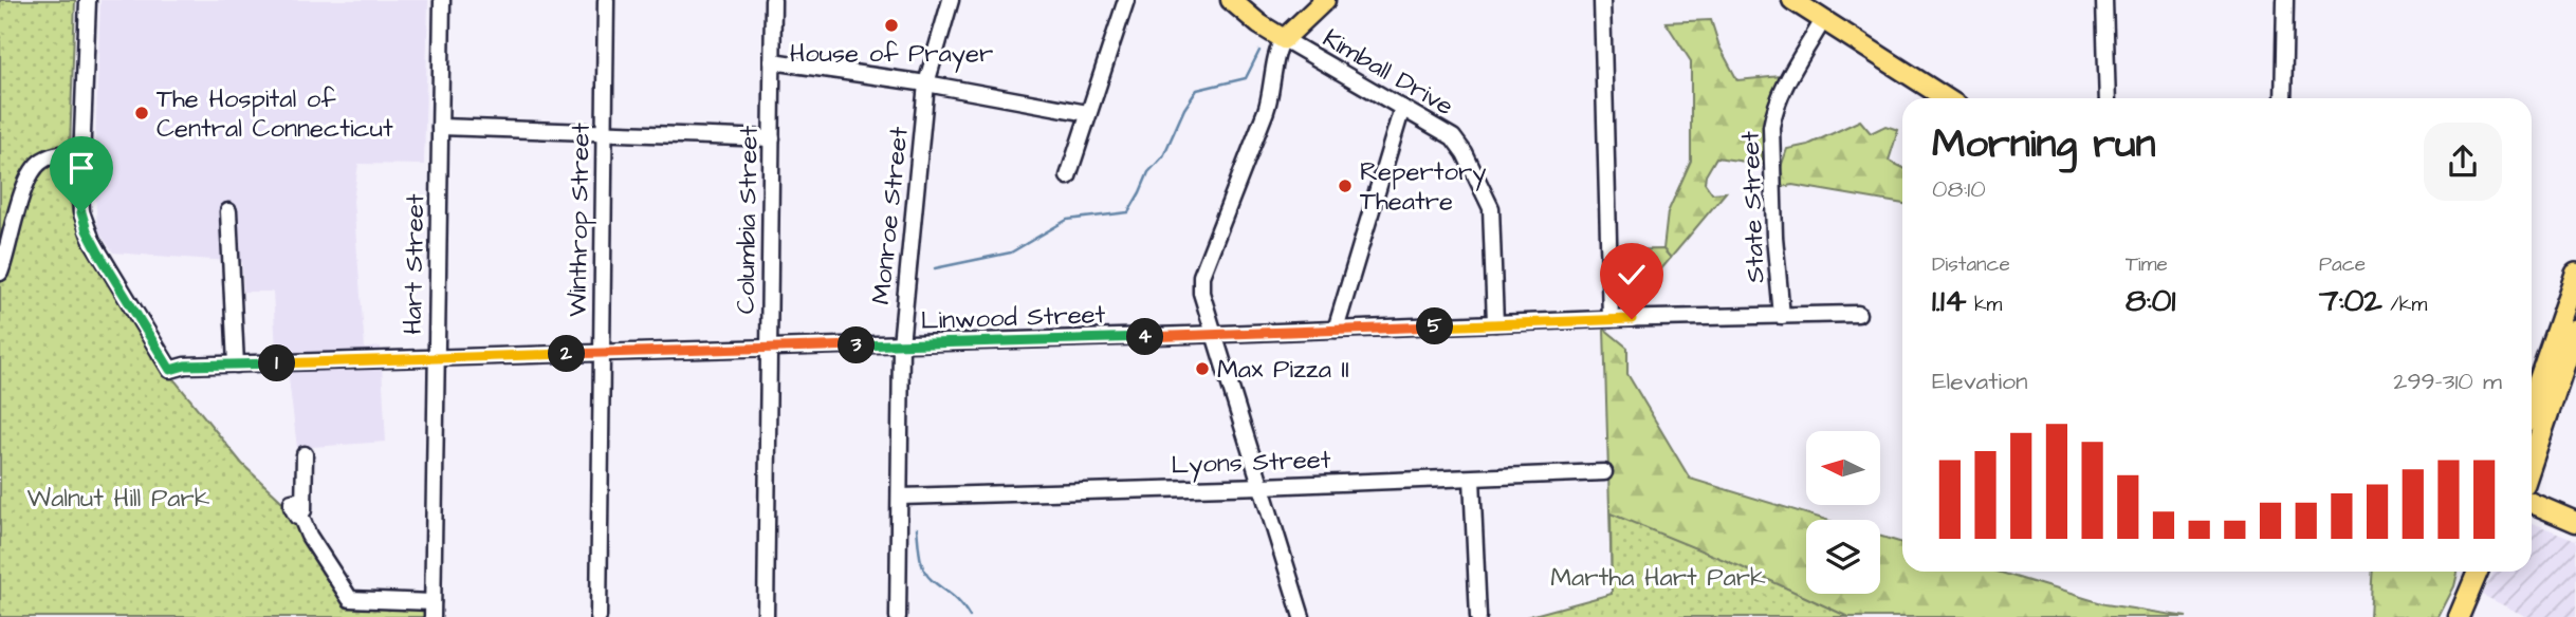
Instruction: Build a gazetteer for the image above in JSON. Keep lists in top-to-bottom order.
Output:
{
  "streets": {
    "street": [
      "Kimball Drive",
      "State Street",
      "Monroe Street",
      "Winthrop Street",
      "Columbia Street",
      "Hart Street",
      "Linwood Street",
      "Lyons Street"
    ]
  },
  "crossings": [
    ["Kimball Drive", "Linwood Street"],
    ["State Street", "Linwood Street"],
    ["Monroe Street", "Linwood Street"],
    ["Monroe Street", "Lyons Street"],
    ["Winthrop Street", "Linwood Street"],
    ["Columbia Street", "Linwood Street"],
    ["Hart Street", "Linwood Street"]
  ],
  "parks": ["Walnut Hill Park", "Martha Hart Park"],
  "places": [
    "House of Prayer",
    "The Hospital of Central Connecticut",
    "Repertory Theatre",
    "Max Pizza II"
  ],
  "north": "left",
  "page": {
    "heading": ["Morning run", "08:10"],
    "stats": [
      ["Distance", "1.14 km"],
      ["Time", "8:01"],
      ["Pace", "7:02 /km"]
    ],
    "pins": [
      "5",
      "4",
      "3",
      "2",
      "1"
    ],
    "chart": ["Elevation", "299–310 m"]
  }
}
